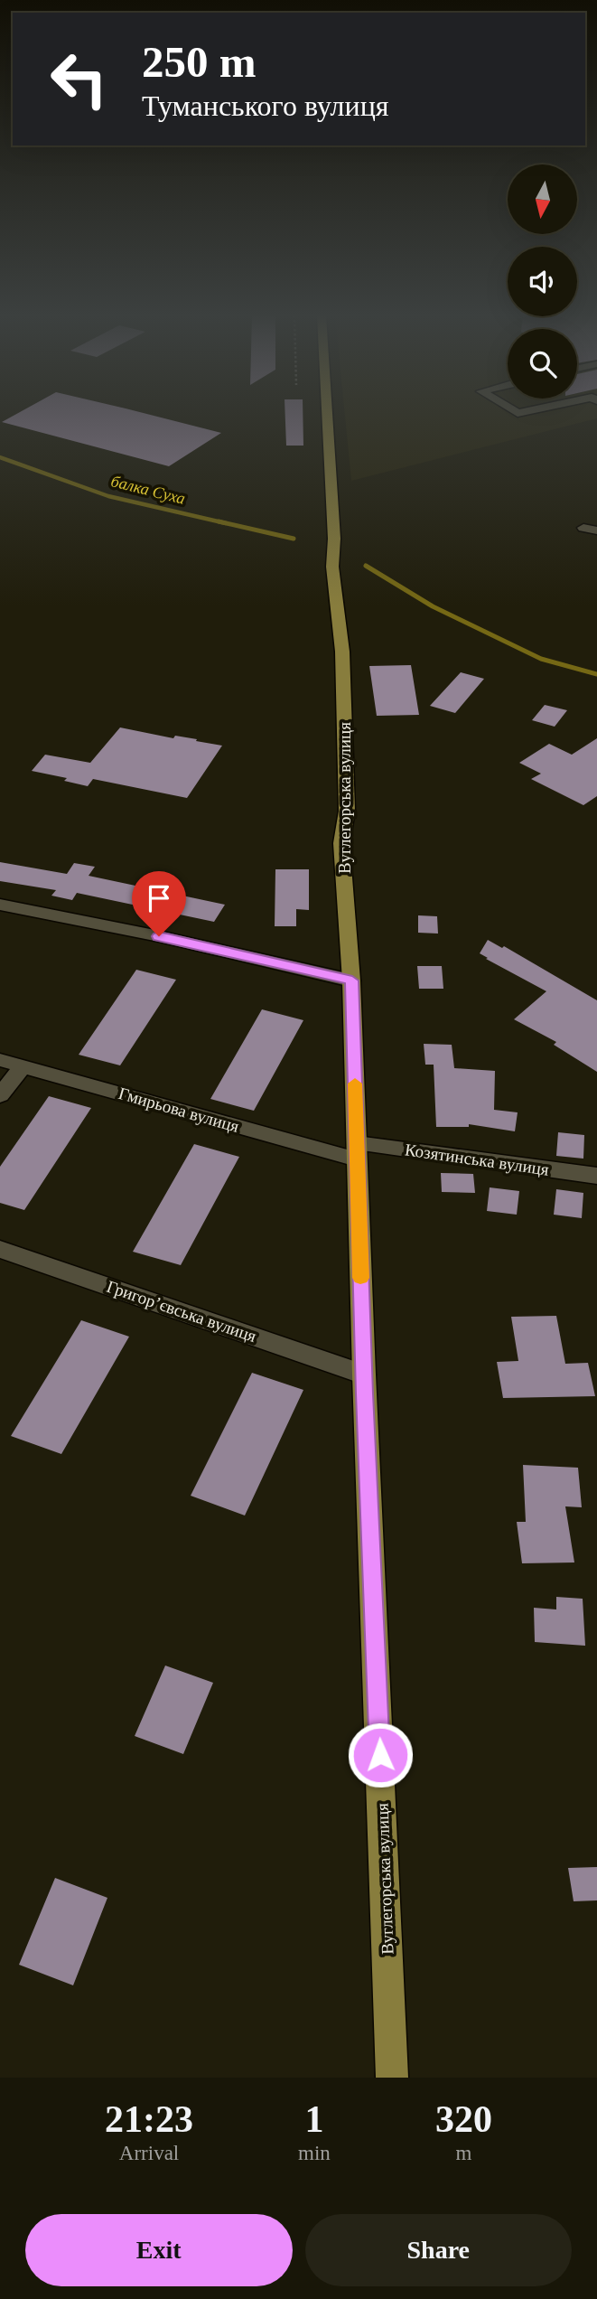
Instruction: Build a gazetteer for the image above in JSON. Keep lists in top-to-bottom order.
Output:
{
  "streets": {
    "main road": ["Вуглегорська вулиця"],
    "street": ["Гмирьова вулиця", "Козятинська вулиця", "Григор’євська вулиця"]
  },
  "crossings": [
    ["Вуглегорська вулиця", "Гмирьова вулиця"],
    ["Вуглегорська вулиця", "Козятинська вулиця"],
    ["Вуглегорська вулиця", "Григор’євська вулиця"],
    ["Гмирьова вулиця", "Козятинська вулиця"]
  ],
  "water": ["балка Суха"],
  "north": "bottom",
  "page": {
    "turn": ["250 m", "Туманського вулиця"],
    "eta": [
      "21:23",
      "Arrival",
      "1",
      "min",
      "320",
      "m"
    ],
    "buttons": ["Exit", "Share"]
  }
}
